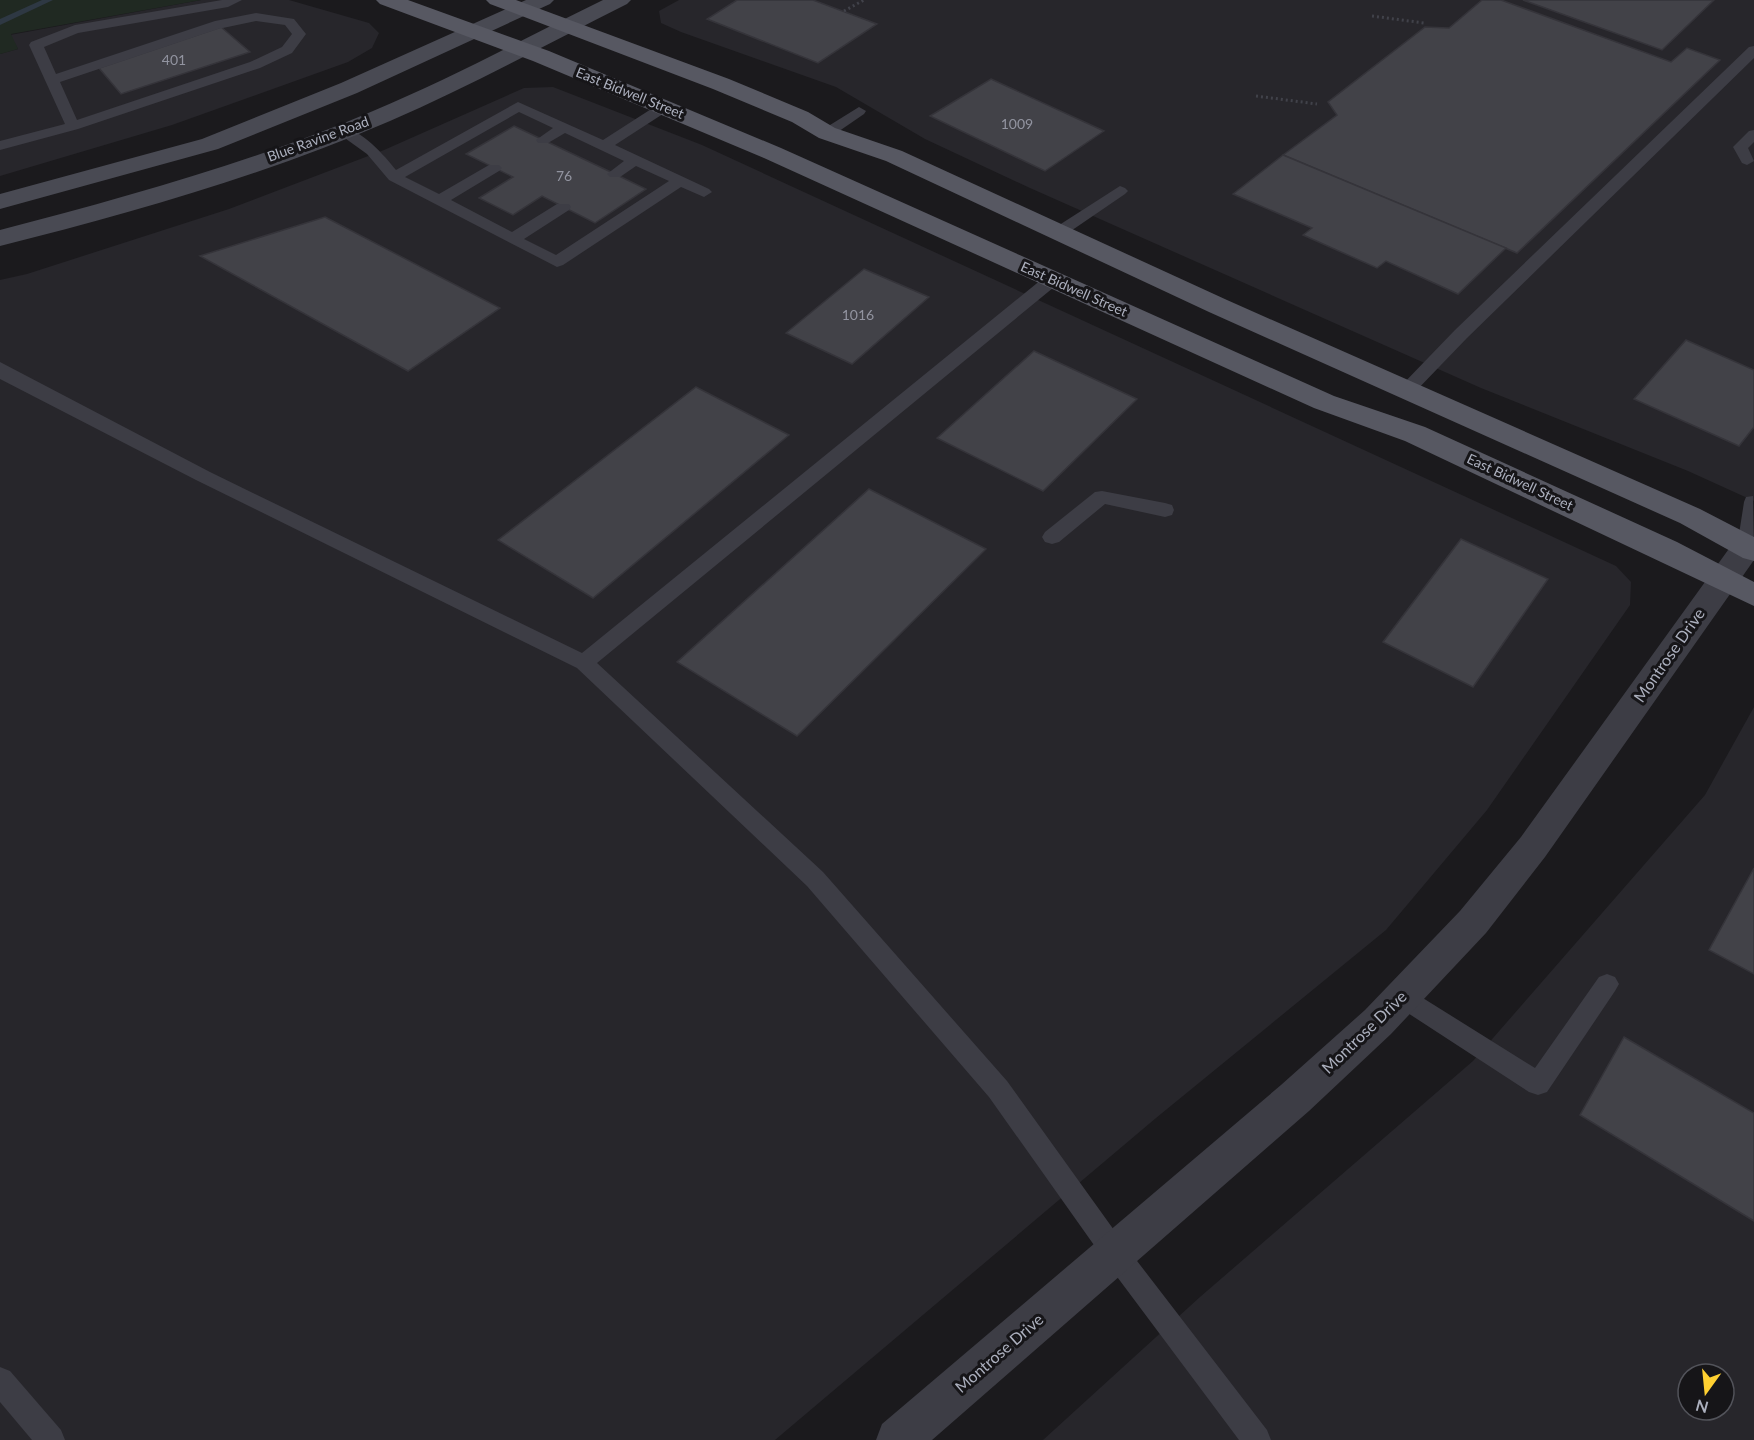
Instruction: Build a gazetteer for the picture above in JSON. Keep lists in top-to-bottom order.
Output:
{
  "streets": {
    "main road": ["East Bidwell Street", "Blue Ravine Road"],
    "street": ["Montrose Drive"]
  },
  "crossings": [
    ["East Bidwell Street", "Blue Ravine Road"],
    ["East Bidwell Street", "Montrose Drive"]
  ],
  "house_numbers": [
    "401",
    "1009",
    "76",
    "1016"
  ],
  "north": "bottom"
}
